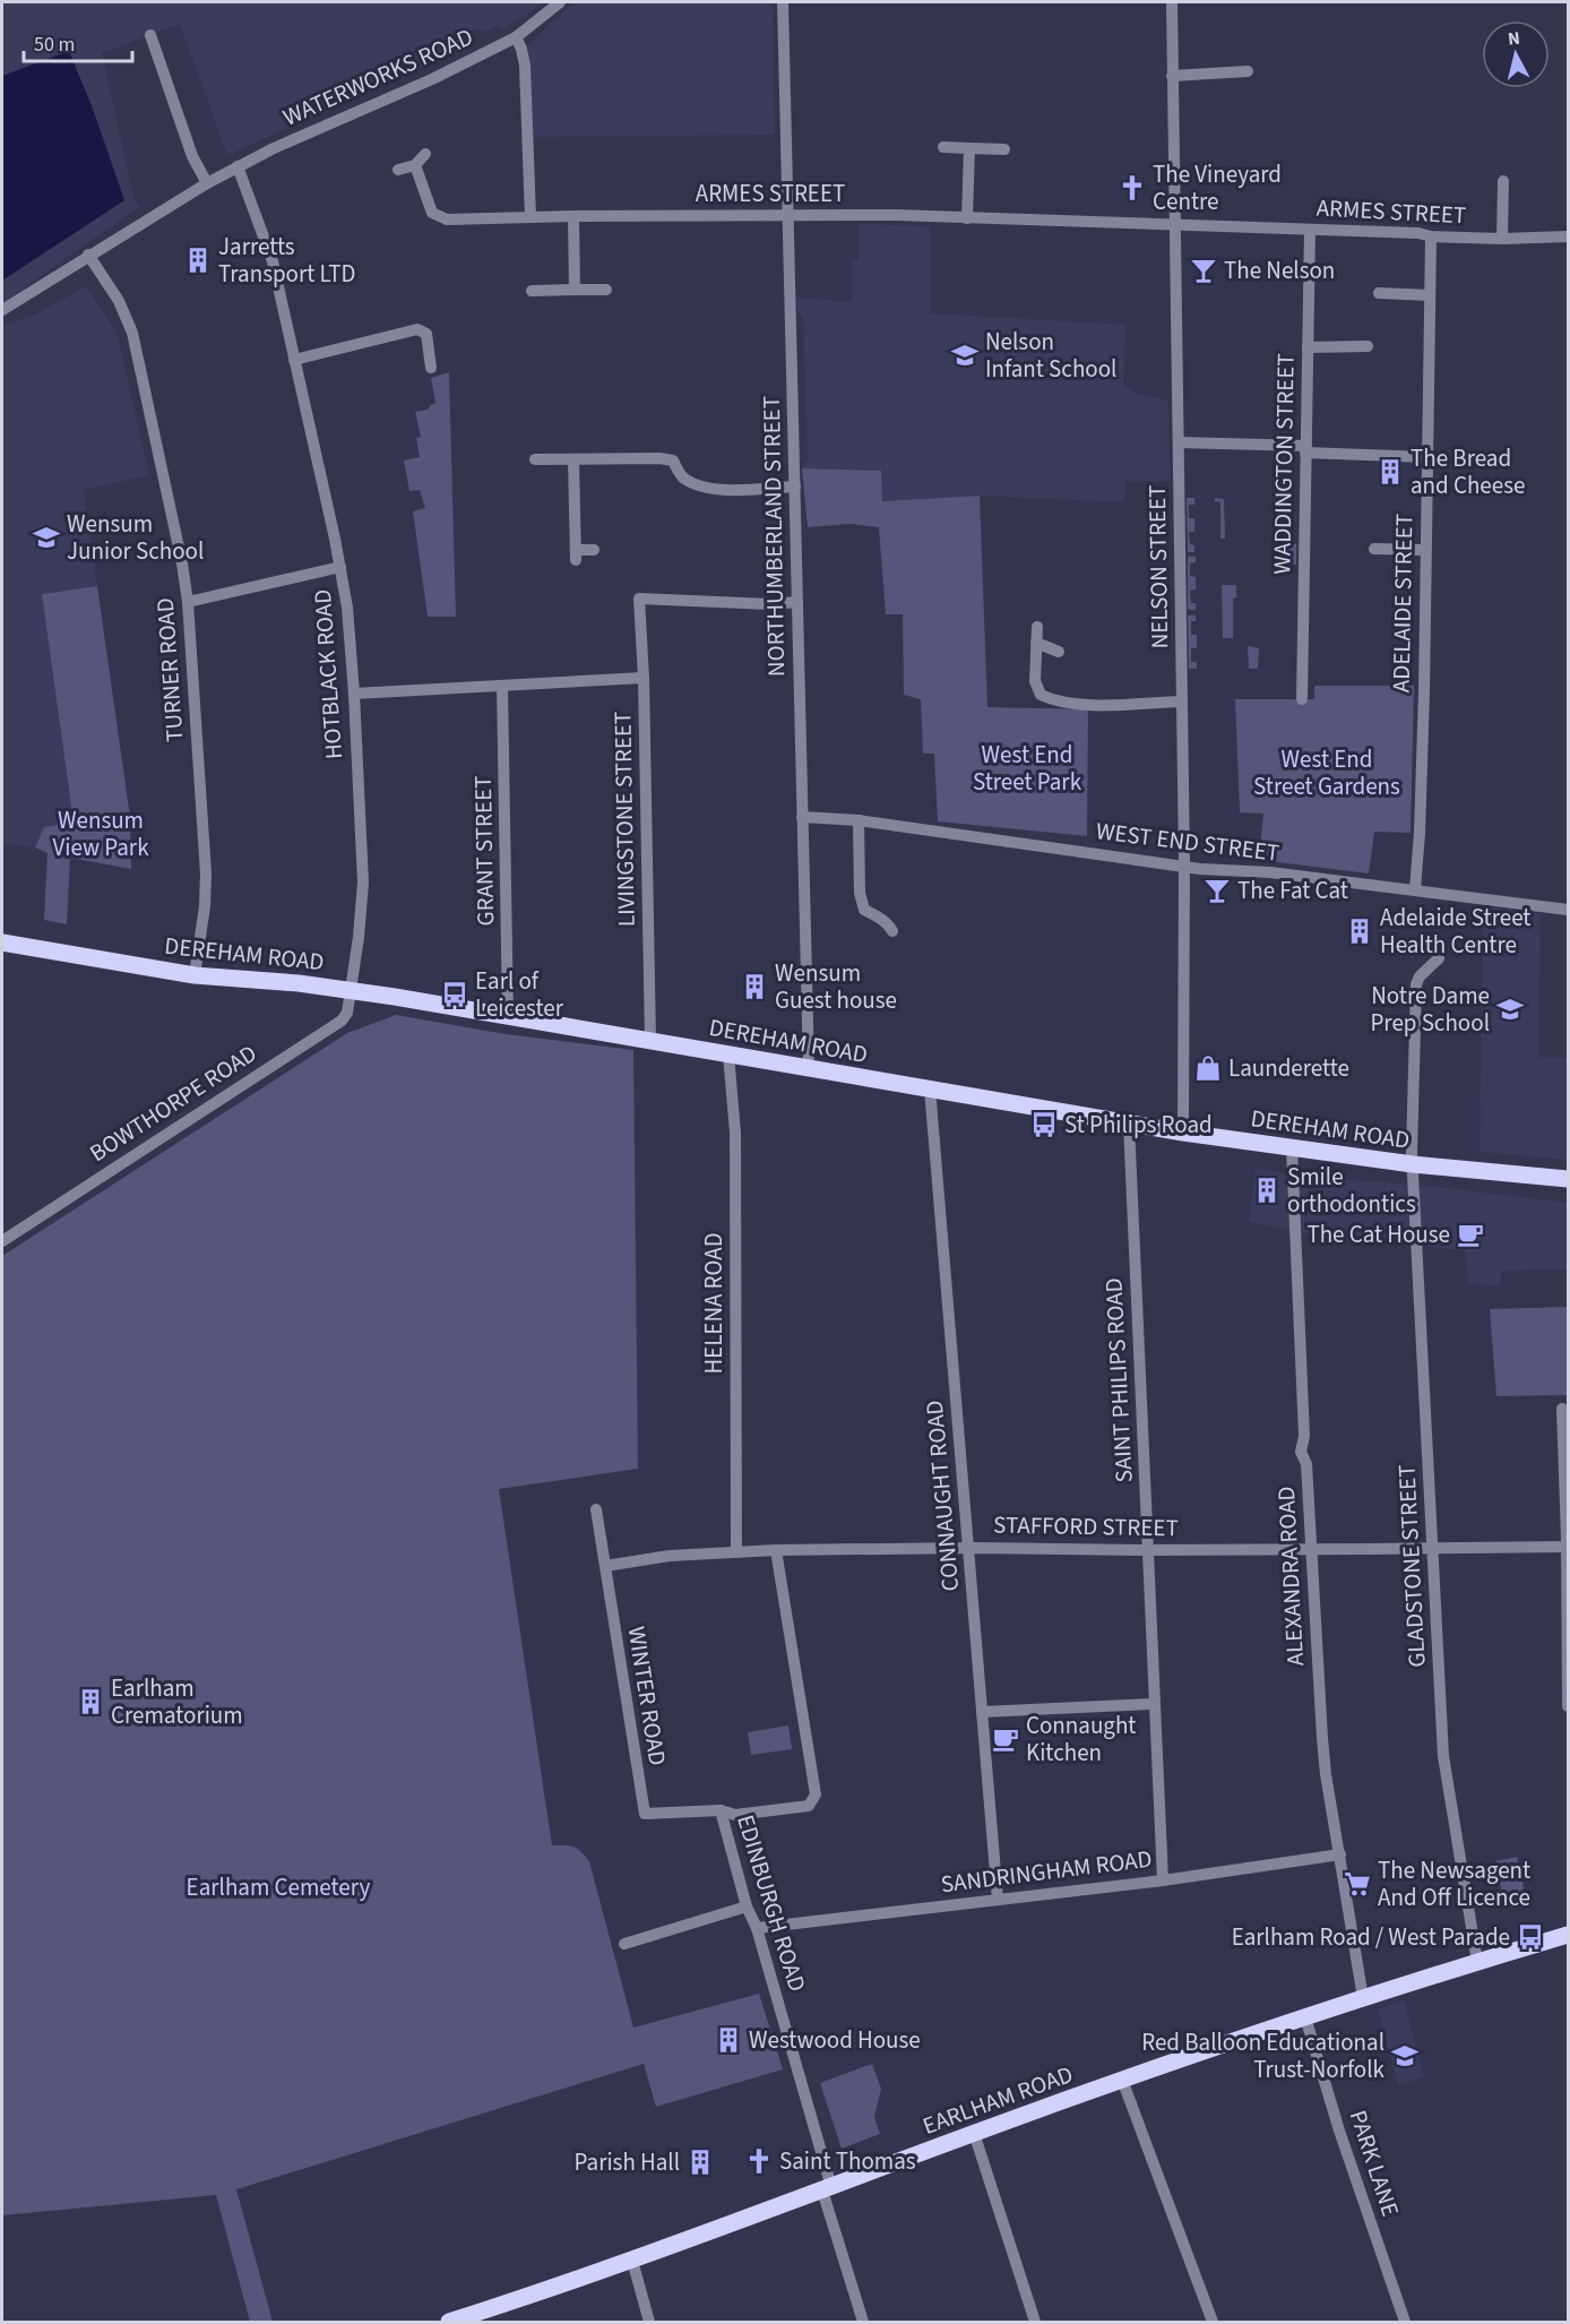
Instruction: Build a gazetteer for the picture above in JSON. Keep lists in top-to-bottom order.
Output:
{
  "streets": {
    "main road": ["DEREHAM ROAD", "EARLHAM ROAD"],
    "street": [
      "WATERWORKS ROAD",
      "ARMES STREET",
      "WADDINGTON STREET",
      "NORTHUMBERLAND STREET",
      "NELSON STREET",
      "ADELAIDE STREET",
      "TURNER ROAD",
      "HOTBLACK ROAD",
      "LIVINGSTONE STREET",
      "WEST END STREET",
      "GRANT STREET",
      "BOWTHORPE ROAD",
      "HELENA ROAD",
      "SAINT PHILIPS ROAD",
      "CONNAUGHT ROAD",
      "STAFFORD STREET",
      "GLADSTONE STREET",
      "ALEXANDRA ROAD",
      "WINTER ROAD",
      "SANDRINGHAM ROAD",
      "EDINBURGH ROAD",
      "PARK LANE"
    ]
  },
  "crossings": [
    ["WATERWORKS ROAD", "TURNER ROAD"],
    ["WATERWORKS ROAD", "HOTBLACK ROAD"],
    ["ARMES STREET", "WADDINGTON STREET"],
    ["ARMES STREET", "NORTHUMBERLAND STREET"],
    ["ARMES STREET", "NELSON STREET"],
    ["ARMES STREET", "ADELAIDE STREET"],
    ["NORTHUMBERLAND STREET", "LIVINGSTONE STREET"],
    ["NORTHUMBERLAND STREET", "WEST END STREET"],
    ["NORTHUMBERLAND STREET", "DEREHAM ROAD"],
    ["NELSON STREET", "WEST END STREET"],
    ["NELSON STREET", "DEREHAM ROAD"],
    ["ADELAIDE STREET", "WEST END STREET"],
    ["TURNER ROAD", "DEREHAM ROAD"],
    ["HOTBLACK ROAD", "DEREHAM ROAD"],
    ["HOTBLACK ROAD", "BOWTHORPE ROAD"],
    ["LIVINGSTONE STREET", "DEREHAM ROAD"],
    ["GRANT STREET", "DEREHAM ROAD"],
    ["DEREHAM ROAD", "BOWTHORPE ROAD"],
    ["DEREHAM ROAD", "HELENA ROAD"],
    ["DEREHAM ROAD", "SAINT PHILIPS ROAD"],
    ["DEREHAM ROAD", "CONNAUGHT ROAD"],
    ["DEREHAM ROAD", "GLADSTONE STREET"],
    ["DEREHAM ROAD", "ALEXANDRA ROAD"],
    ["HELENA ROAD", "STAFFORD STREET"],
    ["SAINT PHILIPS ROAD", "STAFFORD STREET"],
    ["SAINT PHILIPS ROAD", "SANDRINGHAM ROAD"],
    ["CONNAUGHT ROAD", "STAFFORD STREET"],
    ["CONNAUGHT ROAD", "SANDRINGHAM ROAD"],
    ["STAFFORD STREET", "GLADSTONE STREET"],
    ["STAFFORD STREET", "ALEXANDRA ROAD"],
    ["STAFFORD STREET", "WINTER ROAD"],
    ["STAFFORD STREET", "EDINBURGH ROAD"],
    ["GLADSTONE STREET", "EARLHAM ROAD"],
    ["ALEXANDRA ROAD", "SANDRINGHAM ROAD"],
    ["ALEXANDRA ROAD", "EARLHAM ROAD"],
    ["WINTER ROAD", "EDINBURGH ROAD"],
    ["SANDRINGHAM ROAD", "EDINBURGH ROAD"],
    ["EDINBURGH ROAD", "EARLHAM ROAD"],
    ["EARLHAM ROAD", "PARK LANE"]
  ],
  "parks": [
    "West End Street Park",
    "West End Street Gardens",
    "Wensum View Park",
    "Earlham Cemetery"
  ],
  "places": {
    "church": ["The Vineyard Centre", "Saint Thomas"],
    "building": [
      "Jarretts Transport LTD",
      "The Bread and Cheese",
      "Adelaide Street Health Centre",
      "Wensum Guest house",
      "Smile orthodontics",
      "Earlham Crematorium",
      "Westwood House",
      "Parish Hall"
    ],
    "bar": ["The Nelson", "The Fat Cat"],
    "school or university": [
      "Nelson Infant School",
      "Wensum Junior School",
      "Notre Dame Prep School",
      "Red Balloon Educational Trust-Norfolk"
    ],
    "bus stop": ["Earl of Leicester", "St Philips Road", "Earlham Road / West Parade"],
    "shop": ["Launderette"],
    "cafe": ["The Cat House", "Connaught Kitchen"],
    "supermarket": ["The Newsagent And Off Licence"]
  },
  "scale_bar": "50 m",
  "north": "top"
}
